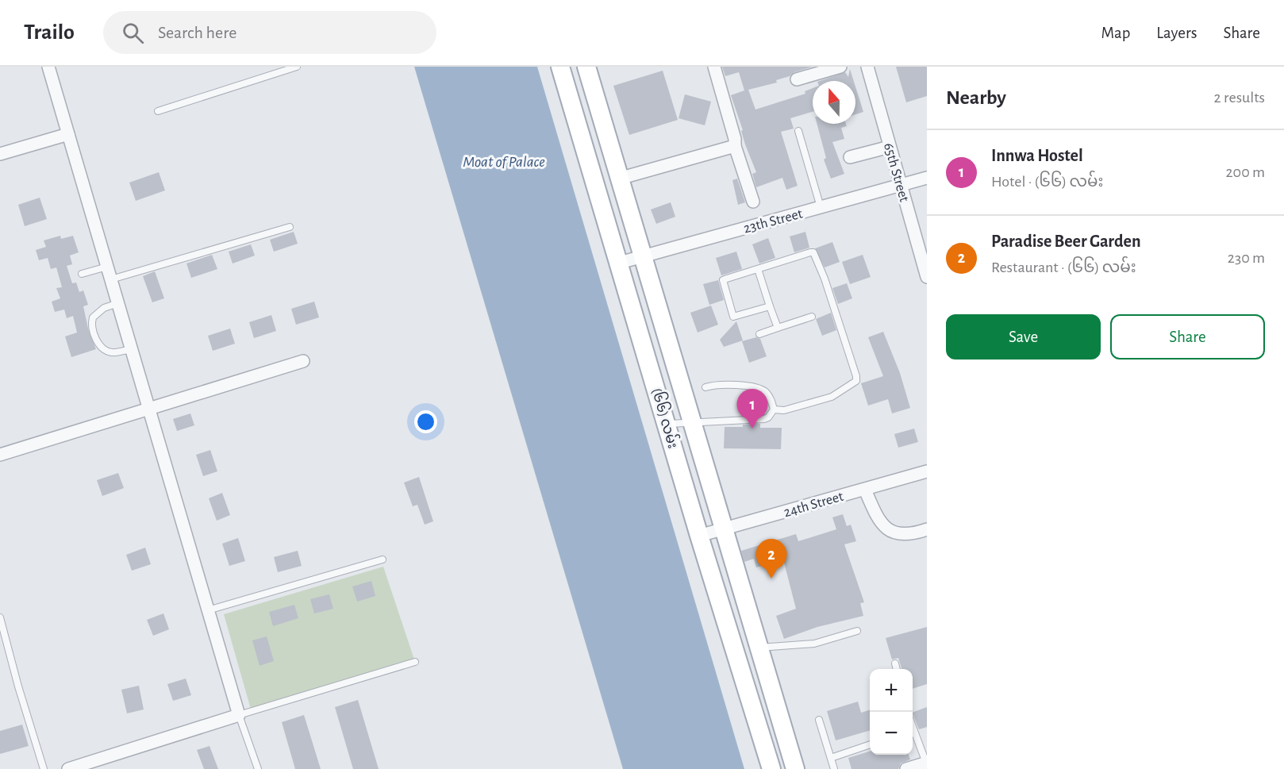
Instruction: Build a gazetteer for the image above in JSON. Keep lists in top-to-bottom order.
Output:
{
  "streets": {
    "main road": ["(၆၆) လမ်း"],
    "street": ["65th Street", "23th Street", "24th Street"]
  },
  "crossings": [
    ["65th Street", "23th Street"],
    ["23th Street", "(၆၆) လမ်း"],
    ["(၆၆) လမ်း", "24th Street"]
  ],
  "water": ["Moat of Palace"],
  "north": "top",
  "page": {
    "header": "Trailo",
    "search": "Search here",
    "nav": ["Map", "Layers", "Share"],
    "heading": ["Nearby", "2 results"],
    "list": [
      {
        "mark": "1",
        "name": "Innwa Hostel",
        "note": "Hotel · (၆၆) လမ်း",
        "value": "200 m"
      },
      {
        "mark": "2",
        "name": "Paradise Beer Garden",
        "note": "Restaurant · (၆၆) လမ်း",
        "value": "230 m"
      }
    ],
    "buttons": ["Save", "Share"],
    "pins": ["1", "2"],
    "map_buttons": ["+", "−"]
  }
}
